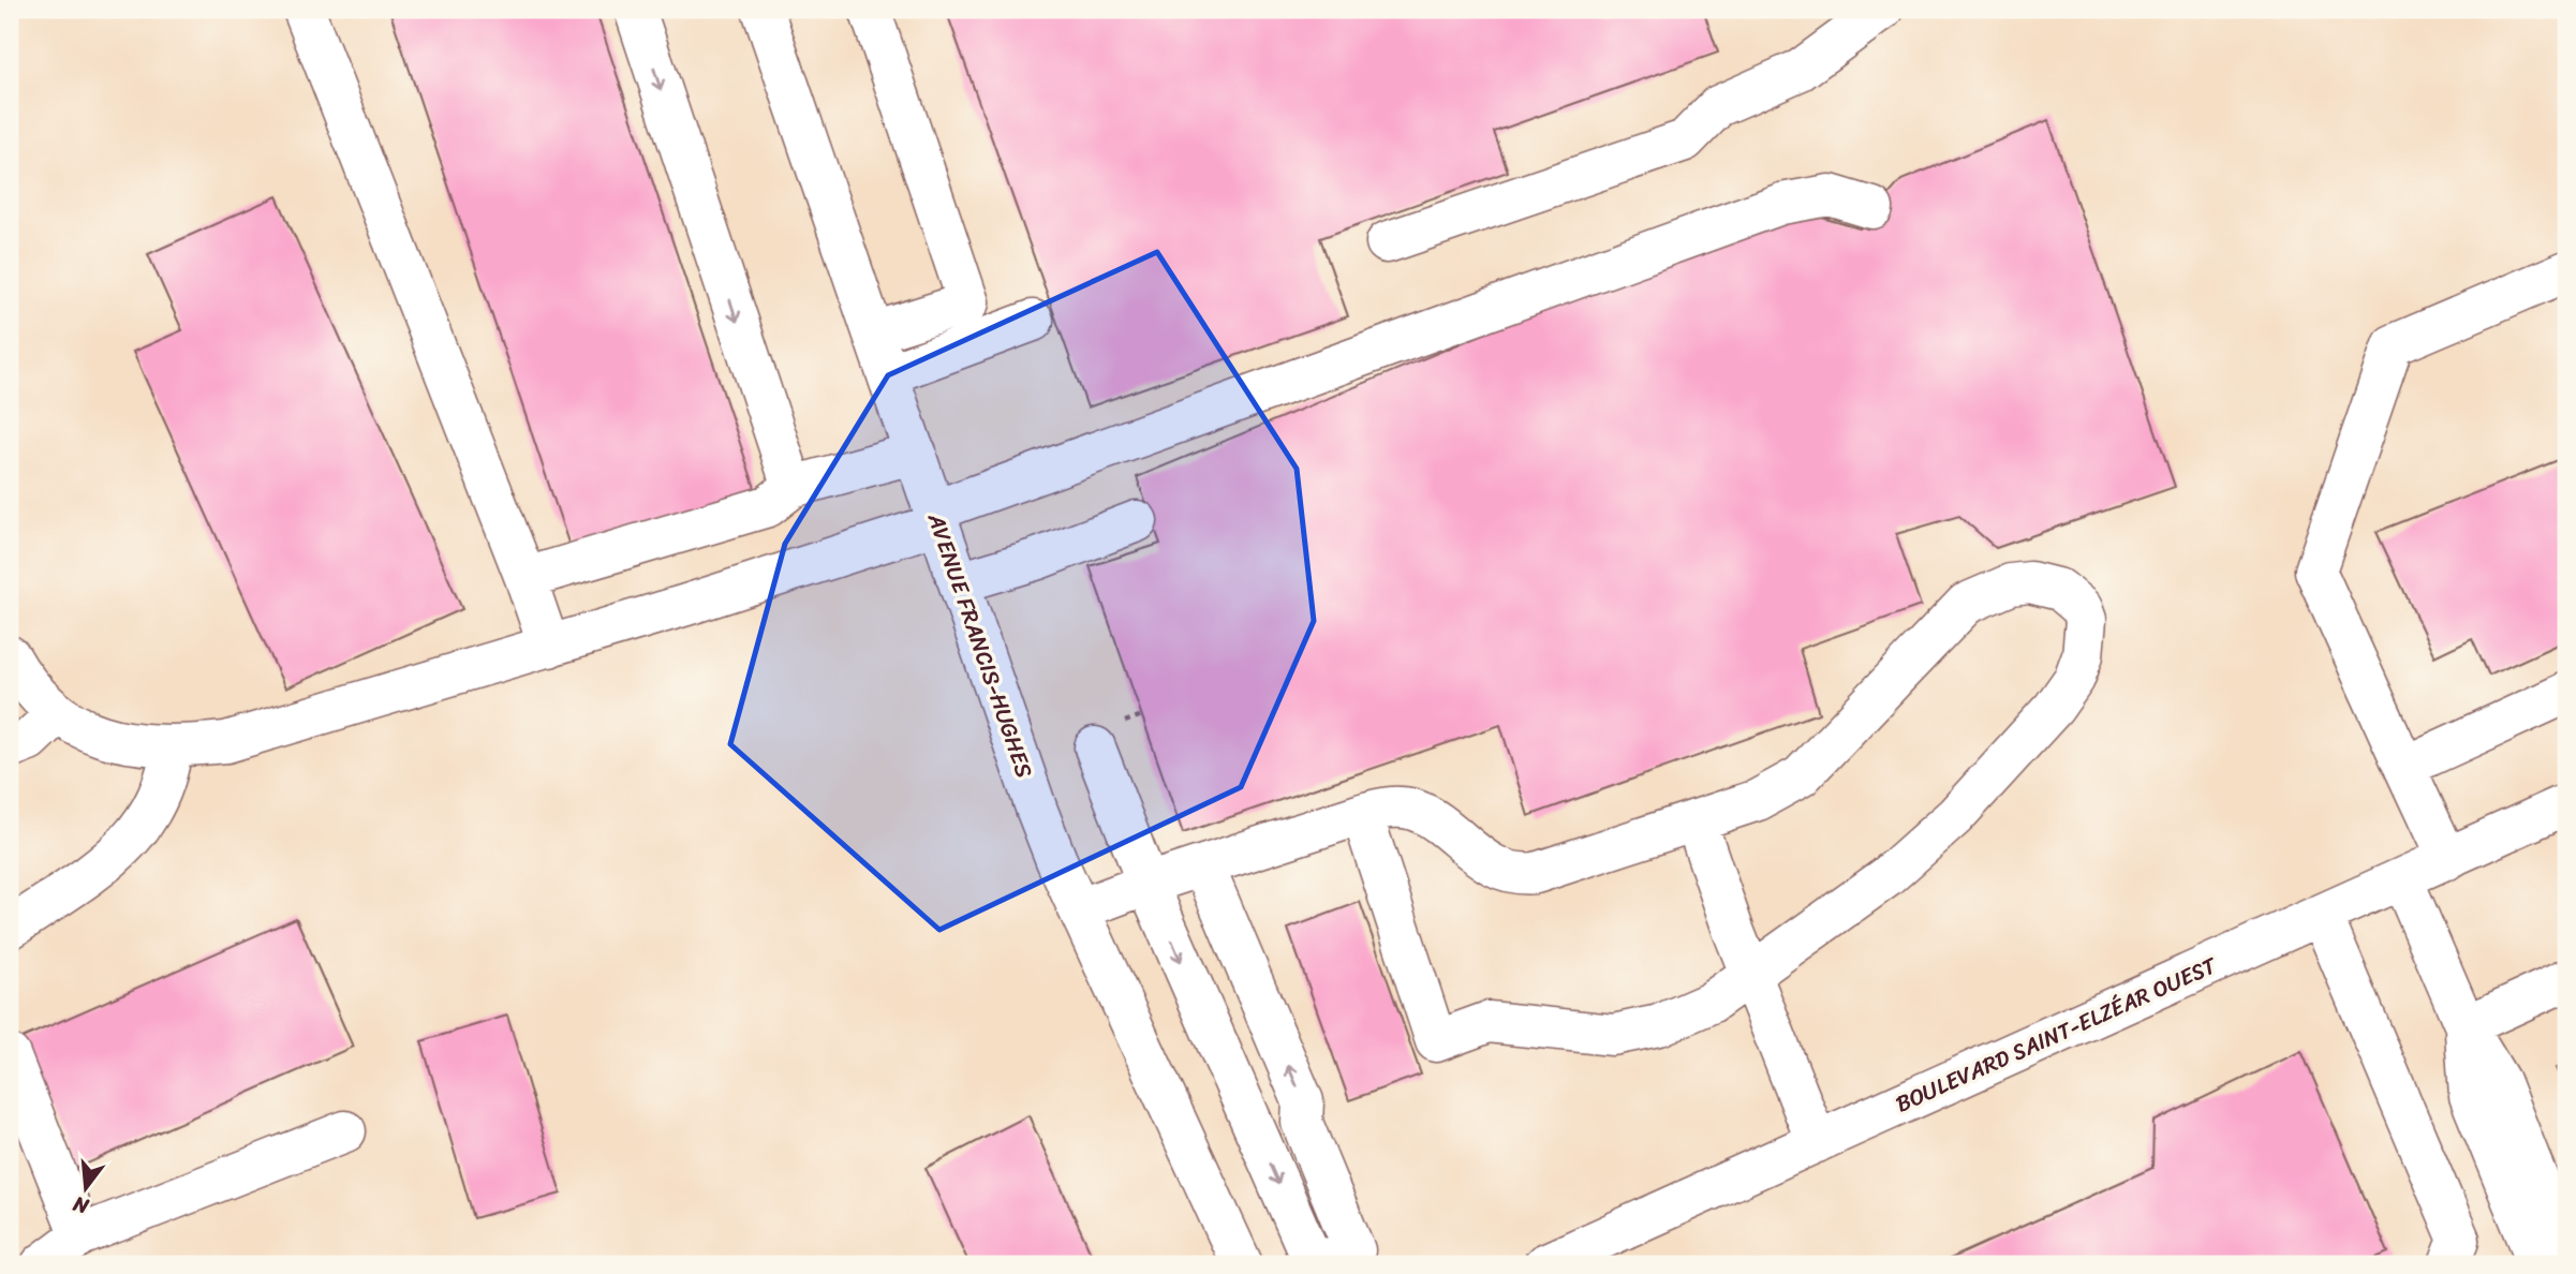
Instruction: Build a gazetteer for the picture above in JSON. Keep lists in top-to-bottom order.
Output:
{
  "streets": {
    "street": ["AVENUE FRANCIS-HUGHES", "BOULEVARD SAINT-ELZÉAR OUEST"]
  },
  "north": "bottom"
}
